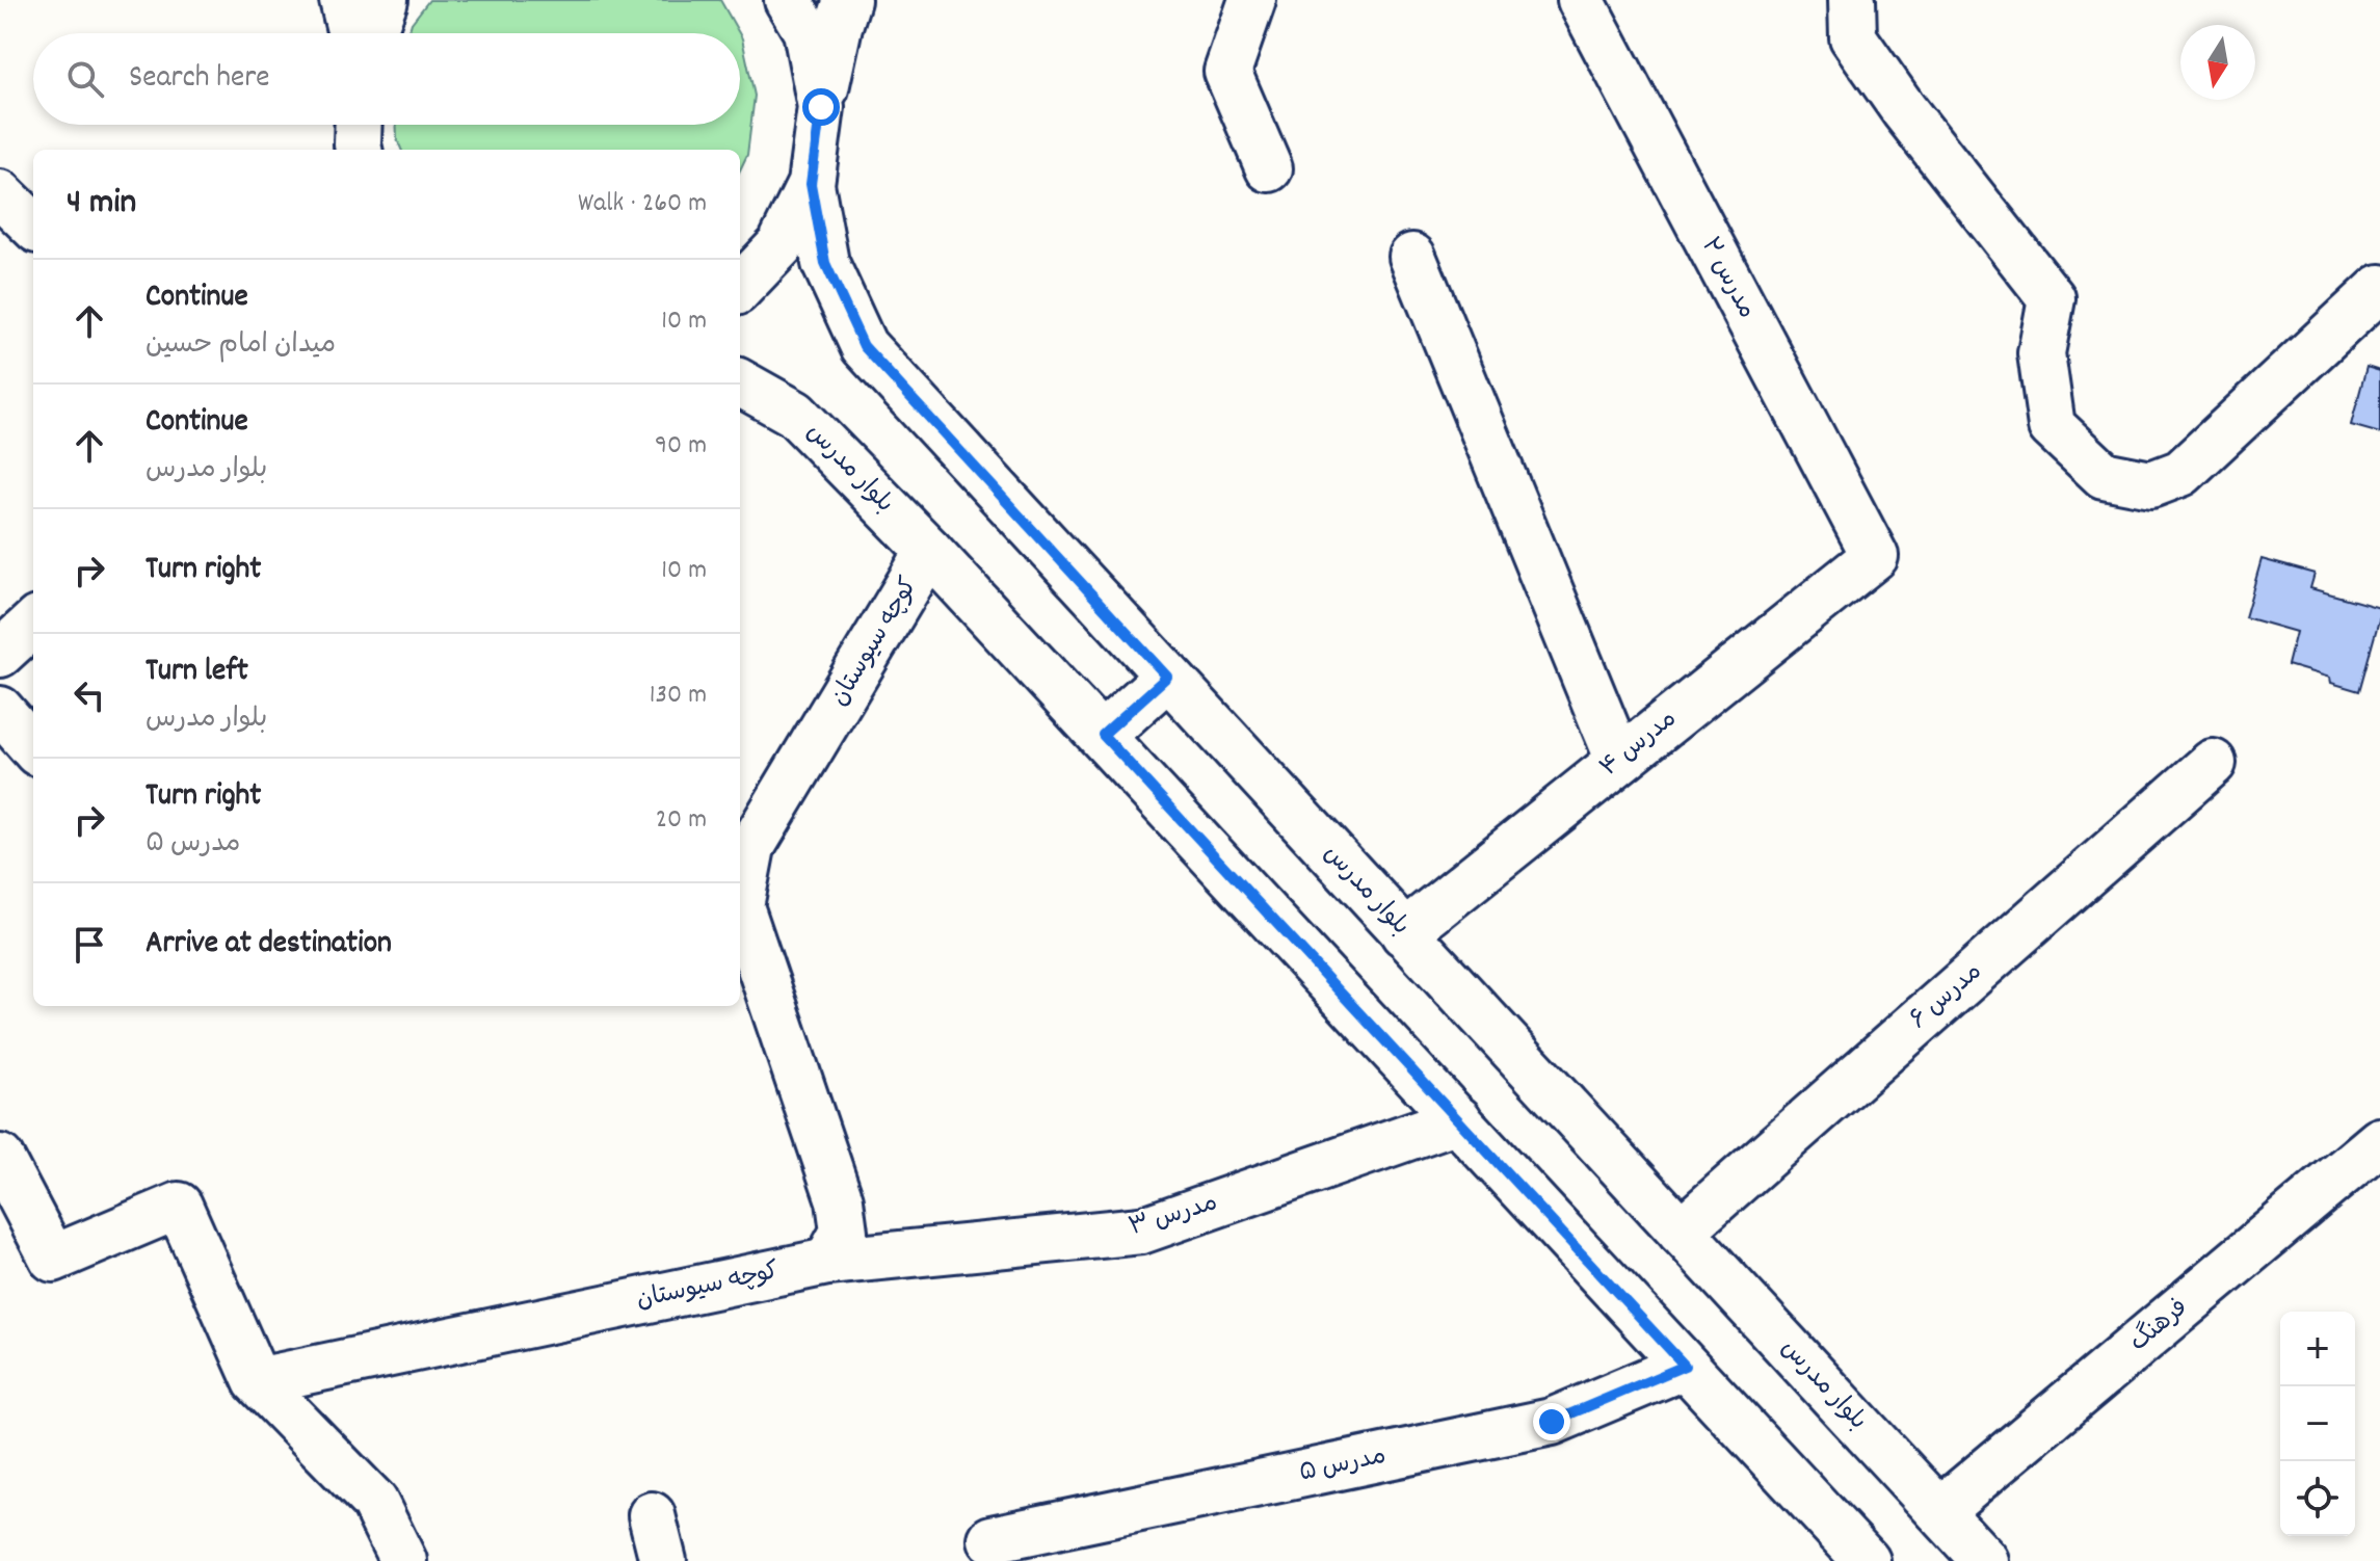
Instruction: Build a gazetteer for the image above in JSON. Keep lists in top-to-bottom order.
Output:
{
  "streets": {
    "street": [
      "مدرس ۲",
      "بلوار مدرس",
      "کوچه سیوستان",
      "مدرس ۴",
      "مدرس ۶",
      "مدرس ۳",
      "فرهنگ",
      "مدرس ۵"
    ]
  },
  "crossings": [
    ["مدرس ۲", "مدرس ۴"],
    ["بلوار مدرس", "کوچه سیوستان"],
    ["بلوار مدرس", "مدرس ۴"],
    ["بلوار مدرس", "مدرس ۶"],
    ["بلوار مدرس", "مدرس ۳"],
    ["بلوار مدرس", "فرهنگ"],
    ["بلوار مدرس", "مدرس ۵"],
    ["کوچه سیوستان", "مدرس ۳"]
  ],
  "north": "bottom",
  "page": {
    "search": "Search here",
    "heading": ["4 min", "Walk · 260 m"],
    "list": [
      ["Continue", "میدان امام حسین", "10 m"],
      ["Continue", "بلوار مدرس", "90 m"],
      ["Turn right", "10 m"],
      ["Turn left", "بلوار مدرس", "130 m"],
      ["Turn right", "مدرس ۵", "20 m"],
      "Arrive at destination"
    ],
    "map_buttons": ["+", "−"]
  }
}
